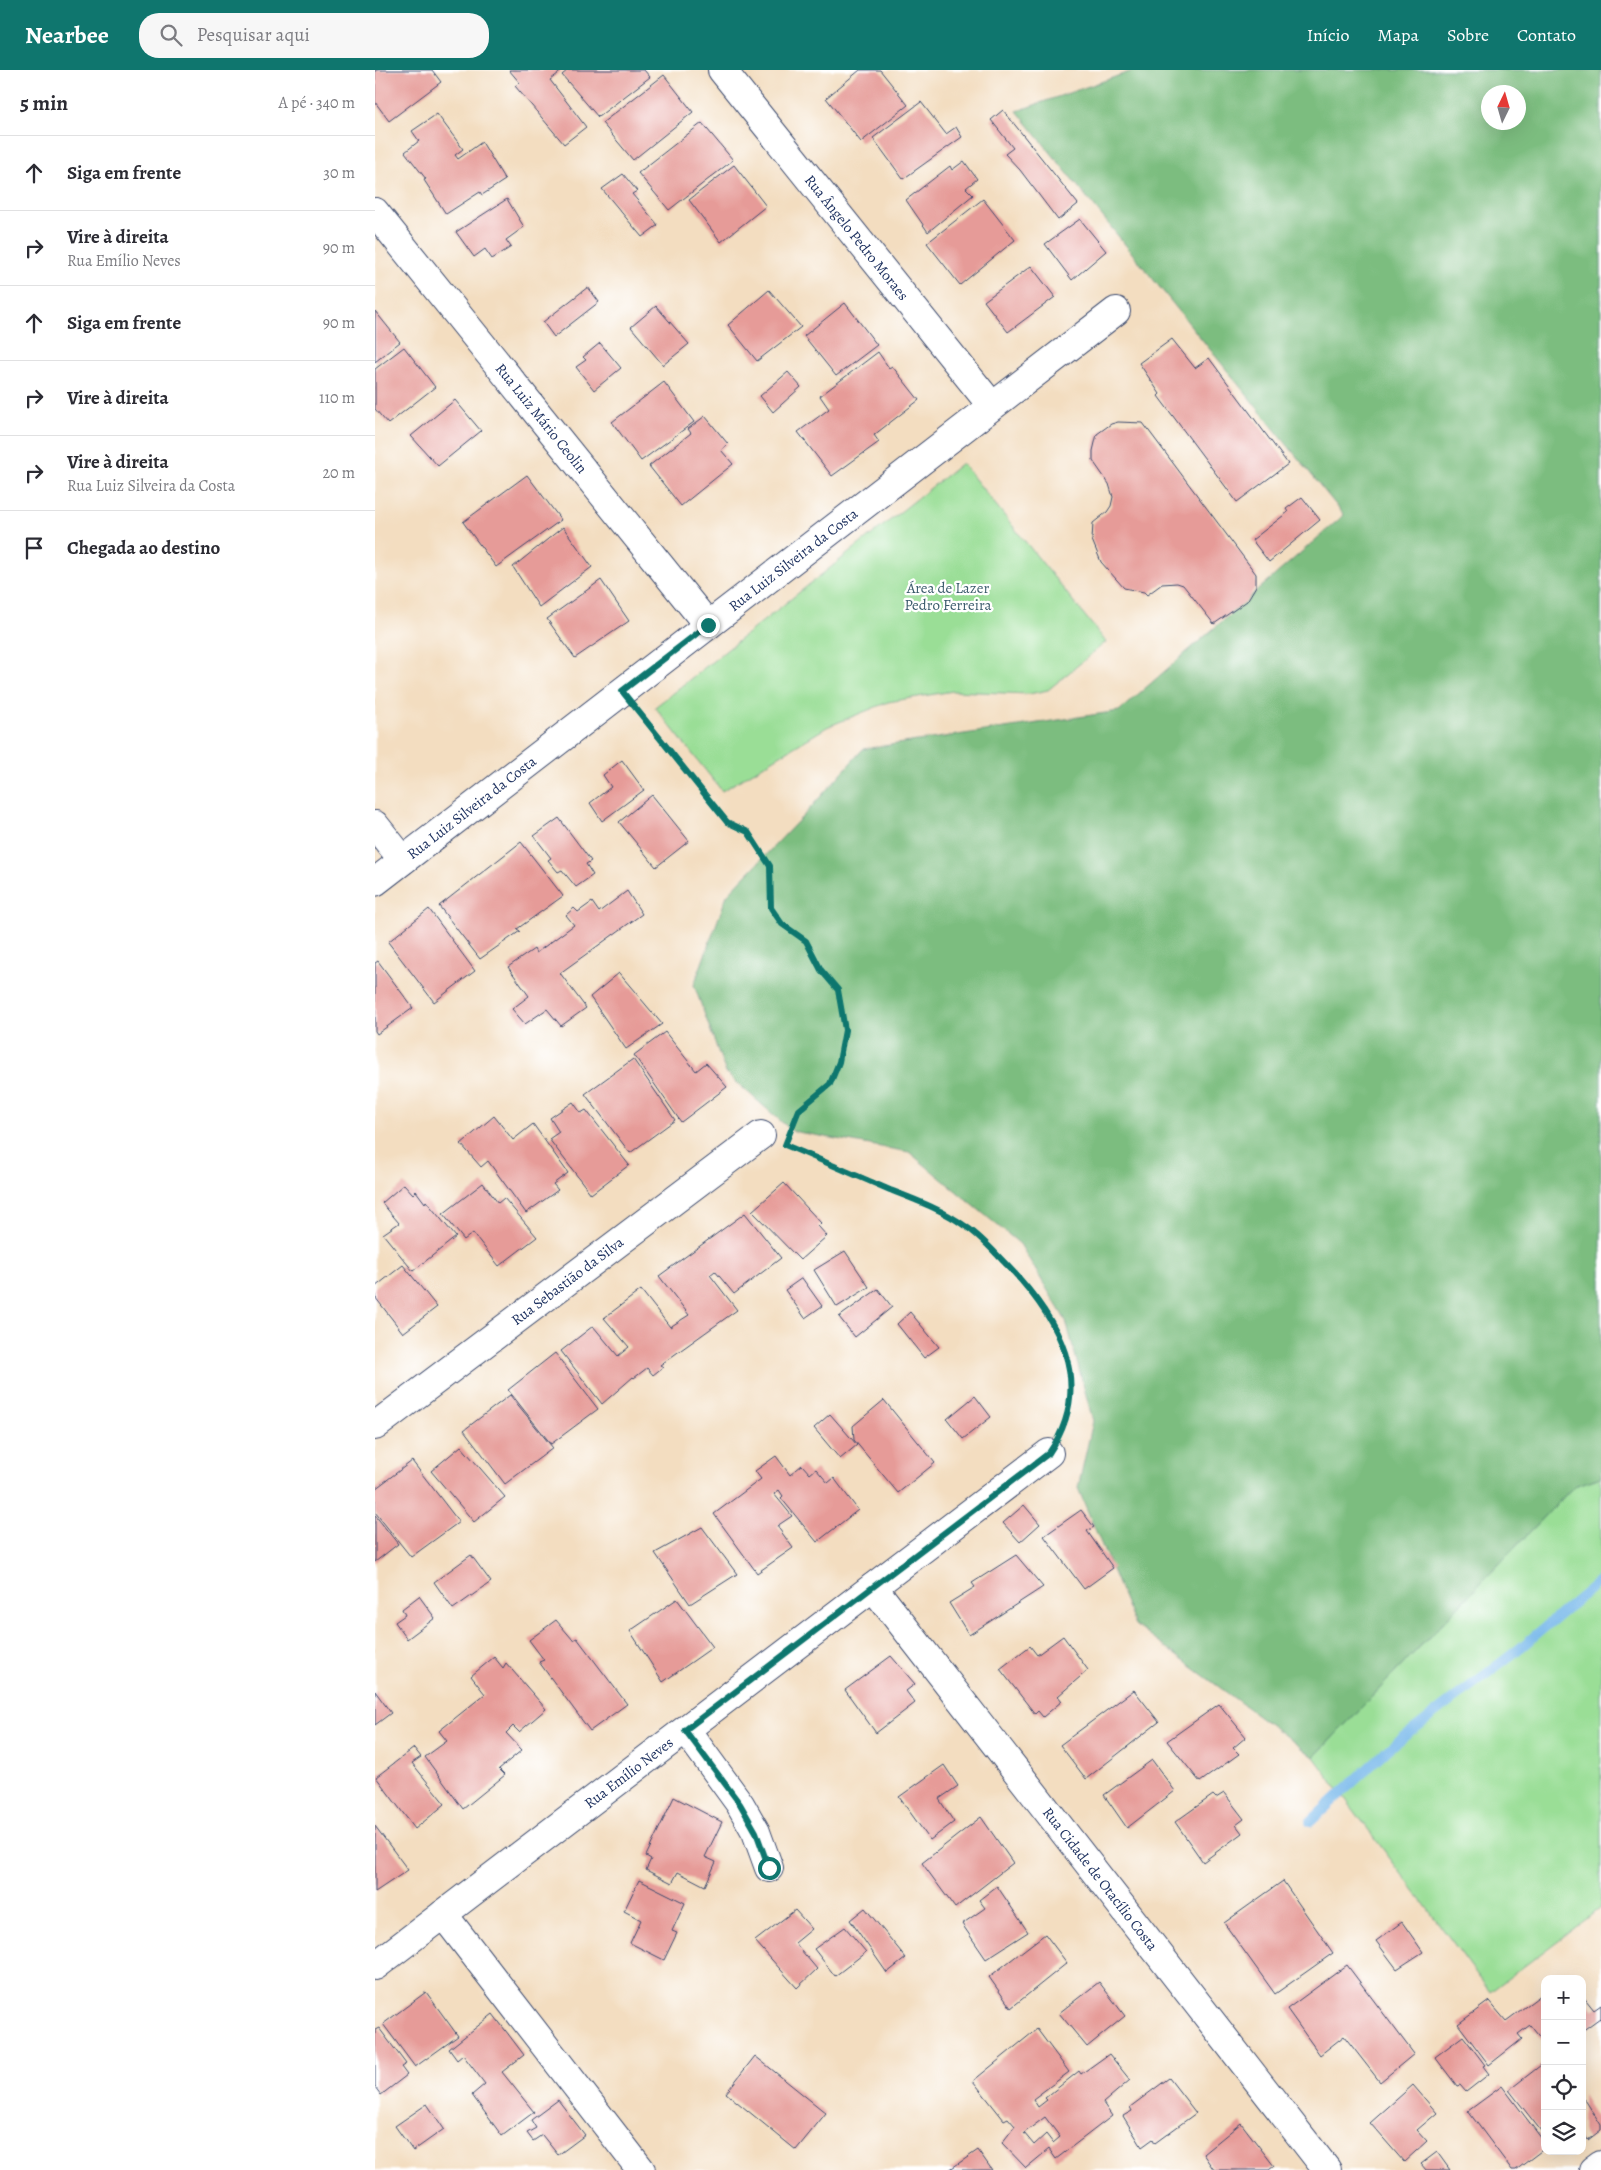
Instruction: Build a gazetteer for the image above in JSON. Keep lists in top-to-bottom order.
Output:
{
  "streets": {
    "street": [
      "Rua Ângelo Pedro Moraes",
      "Rua Luiz Mário Ceolin",
      "Rua Luiz Silveira da Costa",
      "Rua Sebastião da Silva",
      "Rua Emílio Neves",
      "Rua Cidade de Otacílio Costa"
    ]
  },
  "crossings": [
    ["Rua Ângelo Pedro Moraes", "Rua Luiz Silveira da Costa"],
    ["Rua Luiz Mário Ceolin", "Rua Luiz Silveira da Costa"],
    ["Rua Emílio Neves", "Rua Cidade de Otacílio Costa"]
  ],
  "parks": ["Área de Lazer Pedro Ferreira"],
  "north": "top",
  "page": {
    "header": "Nearbee",
    "search": "Pesquisar aqui",
    "nav": [
      "Início",
      "Mapa",
      "Sobre",
      "Contato"
    ],
    "heading": ["5 min", "A pé · 340 m"],
    "list": [
      ["Siga em frente", "30 m"],
      ["Vire à direita", "Rua Emílio Neves", "90 m"],
      ["Siga em frente", "90 m"],
      ["Vire à direita", "110 m"],
      ["Vire à direita", "Rua Luiz Silveira da Costa", "20 m"],
      "Chegada ao destino"
    ],
    "map_buttons": ["+", "−"]
  }
}
